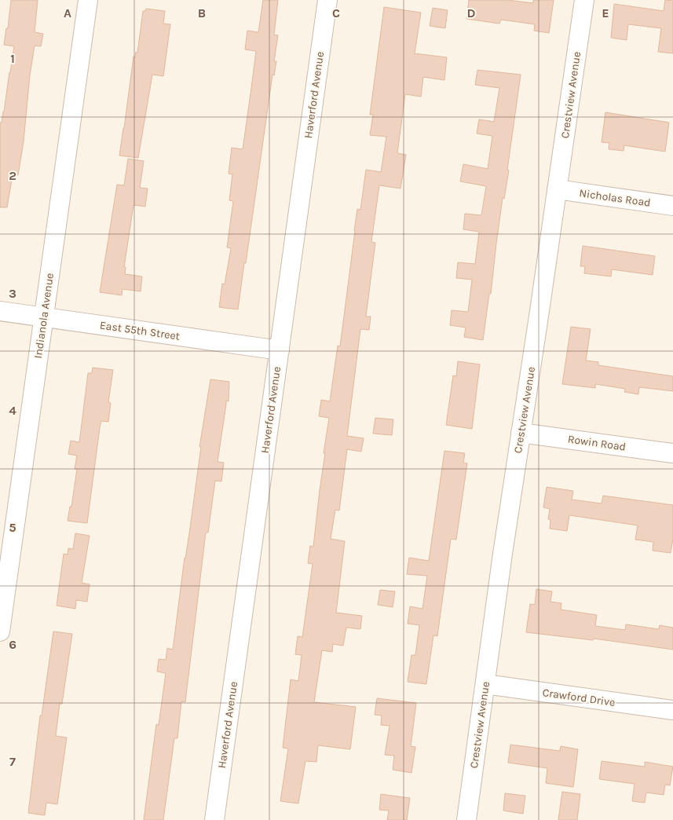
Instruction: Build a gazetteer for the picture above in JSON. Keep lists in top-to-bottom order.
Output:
{
  "streets": {
    "street": [
      "Haverford Avenue",
      "Crestview Avenue",
      "Nicholas Road",
      "Indianola Avenue",
      "East 55th Street",
      "Rowin Road",
      "Crawford Drive"
    ]
  },
  "crossings": [
    ["Haverford Avenue", "East 55th Street"],
    ["Crestview Avenue", "Nicholas Road"],
    ["Crestview Avenue", "Rowin Road"],
    ["Crestview Avenue", "Crawford Drive"],
    ["Indianola Avenue", "East 55th Street"]
  ],
  "grid": {
    "columns": [
      "A",
      "B",
      "C",
      "D",
      "E"
    ],
    "rows": [
      "1",
      "2",
      "3",
      "4",
      "5",
      "6",
      "7"
    ]
  }
}
